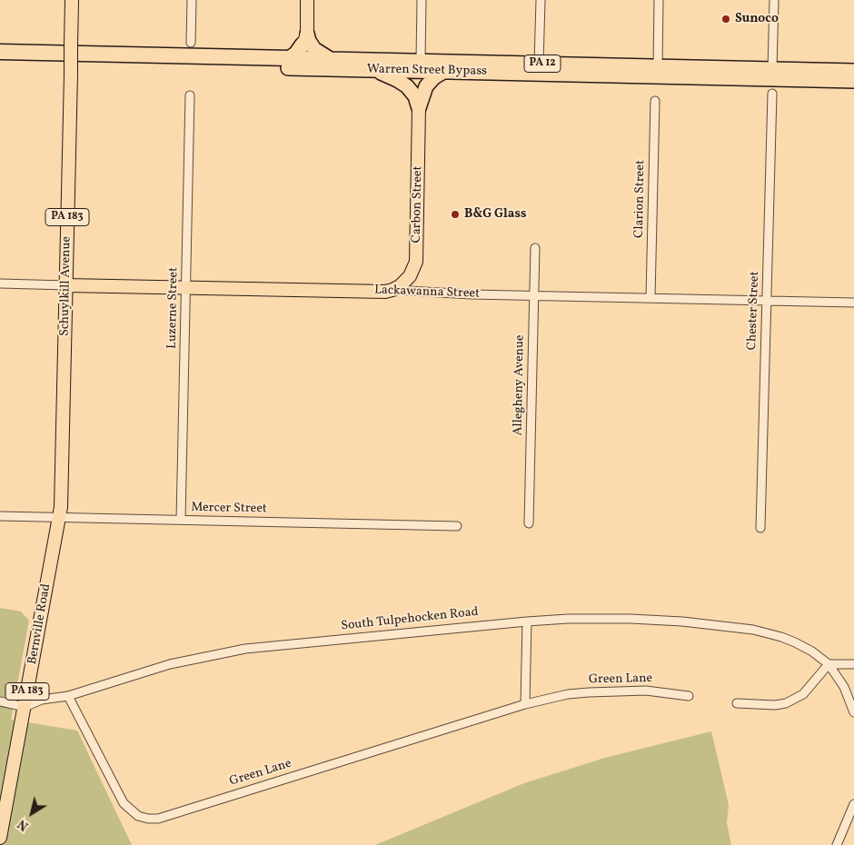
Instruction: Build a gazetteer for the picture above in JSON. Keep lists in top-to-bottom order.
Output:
{
  "streets": {
    "highway": ["PA 12", "Warren Street Bypass"],
    "main road": [
      "Carbon Street",
      "PA 183",
      "Schuylkill Avenue",
      "Lackawanna Street",
      "Bernville Road"
    ],
    "street": [
      "Clarion Street",
      "Luzerne Street",
      "Chester Street",
      "Allegheny Avenue",
      "Mercer Street",
      "South Tulpehocken Road",
      "Green Lane"
    ]
  },
  "crossings": [
    ["Clarion Street", "Lackawanna Street"],
    ["Carbon Street", "Lackawanna Street"],
    ["Schuylkill Avenue", "Lackawanna Street"],
    ["Schuylkill Avenue", "Mercer Street"],
    ["Schuylkill Avenue", "Bernville Road"],
    ["Lackawanna Street", "Luzerne Street"],
    ["Lackawanna Street", "Chester Street"],
    ["Lackawanna Street", "Allegheny Avenue"],
    ["Luzerne Street", "Mercer Street"],
    ["South Tulpehocken Road", "Bernville Road"],
    ["South Tulpehocken Road", "Green Lane"]
  ],
  "places": ["Sunoco", "B&G Glass"],
  "north": "bottom left"
}
